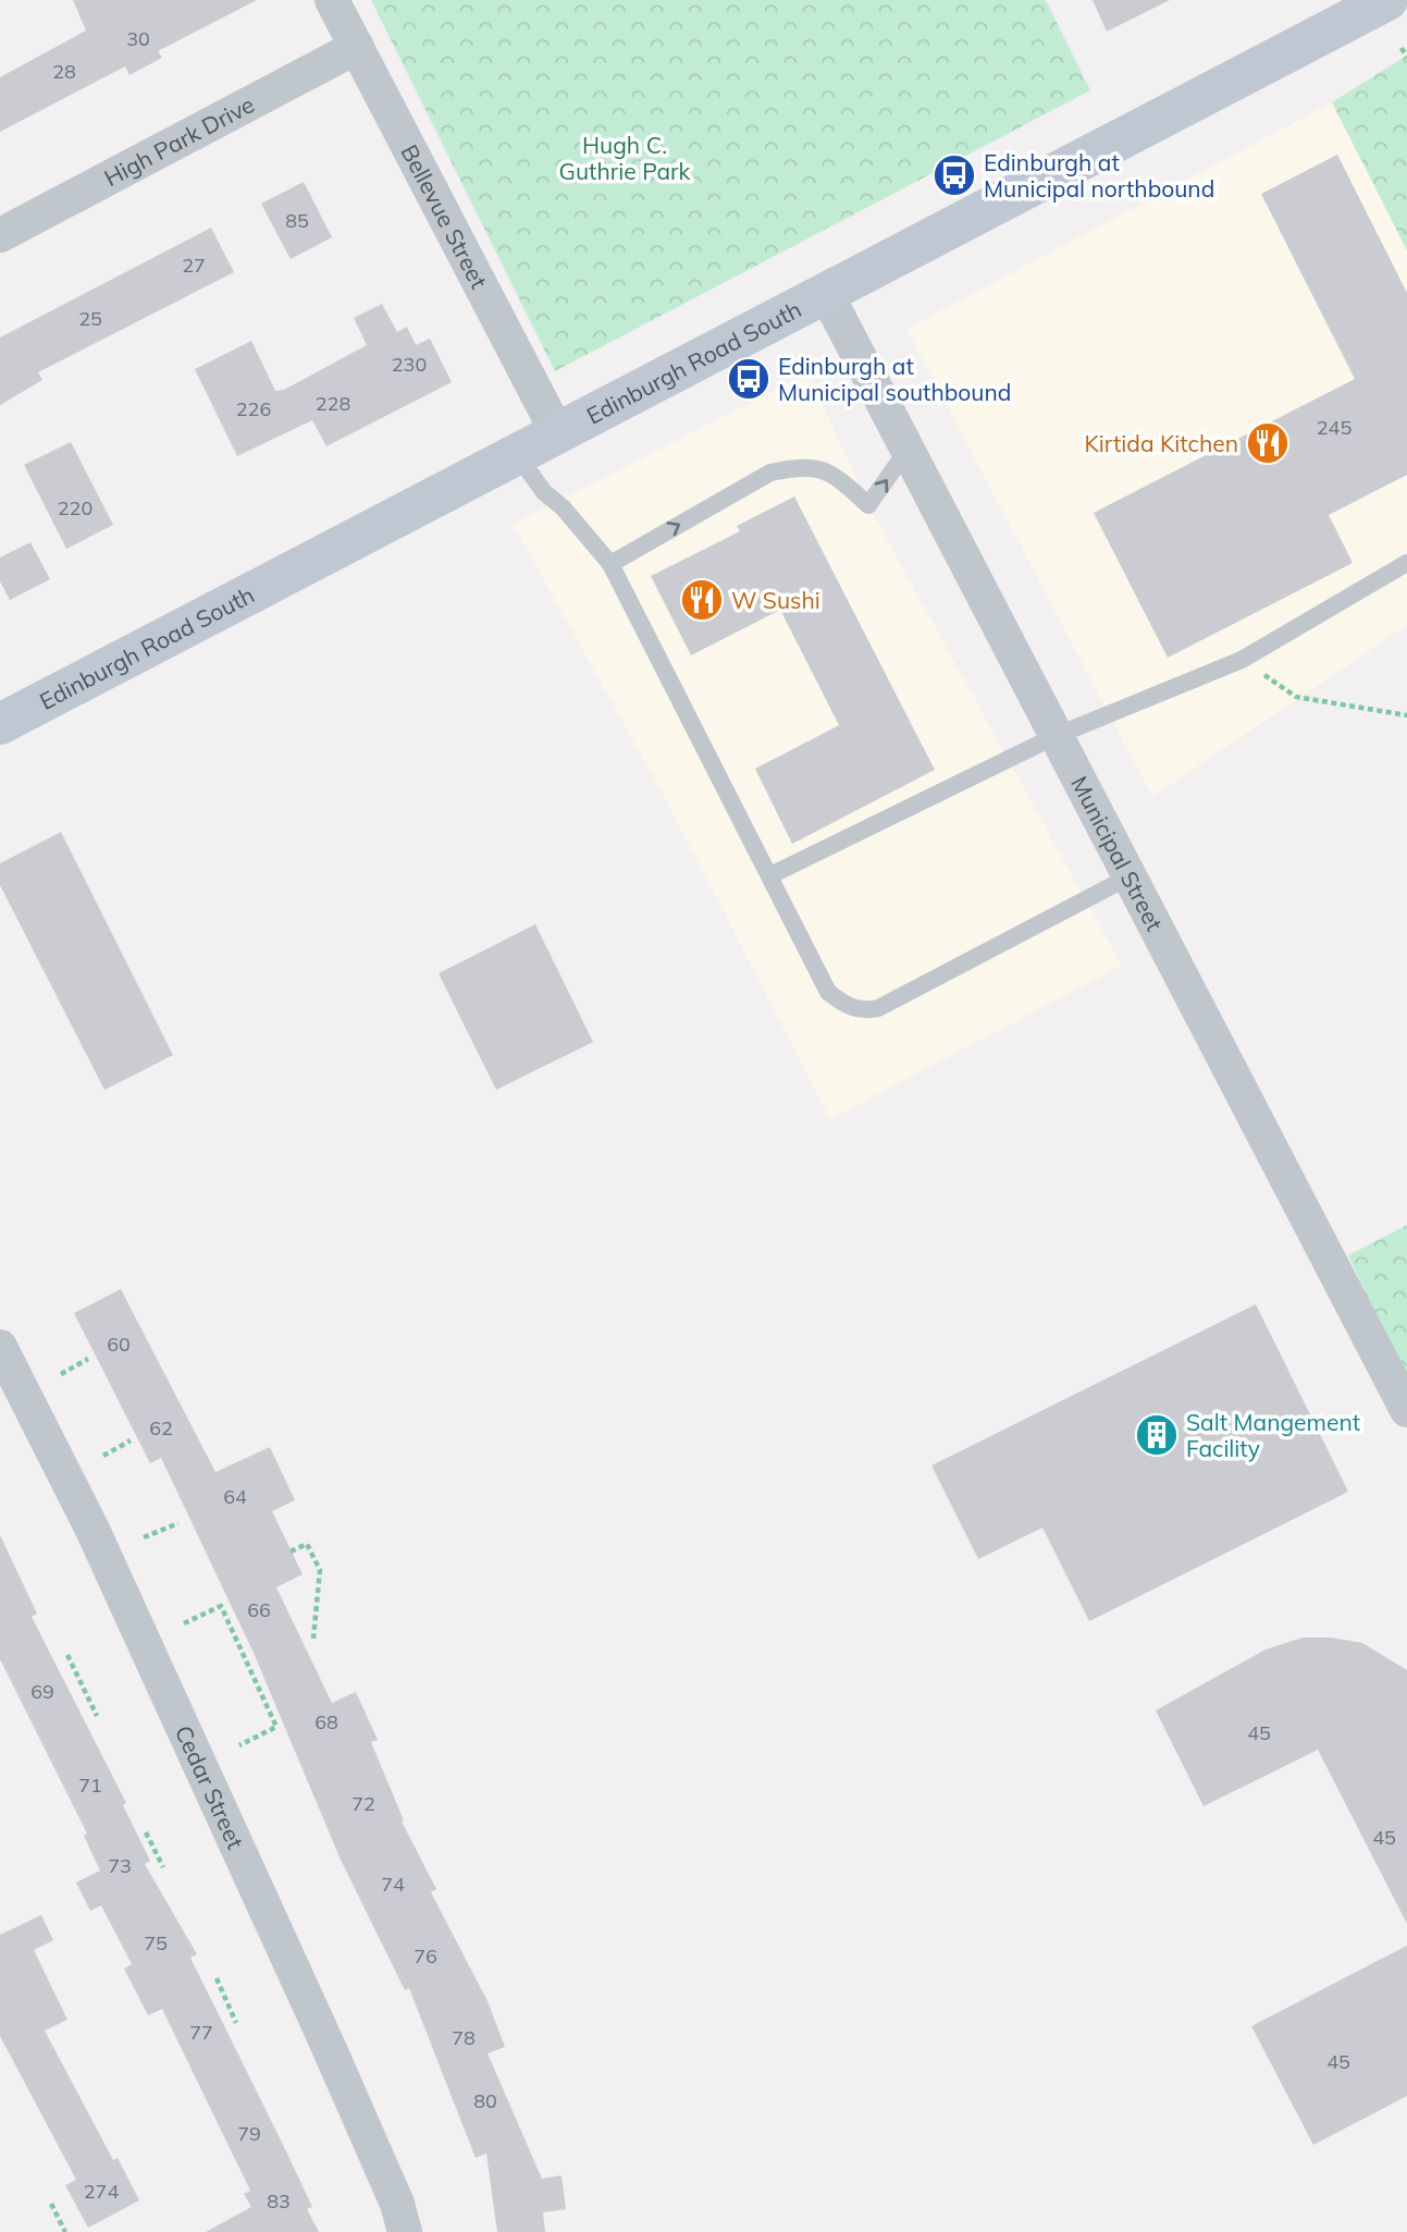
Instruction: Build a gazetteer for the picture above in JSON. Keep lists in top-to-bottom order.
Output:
{
  "streets": {
    "main road": ["Edinburgh Road South"],
    "street": [
      "High Park Drive",
      "Bellevue Street",
      "Municipal Street",
      "Cedar Street"
    ]
  },
  "crossings": [
    ["High Park Drive", "Bellevue Street"],
    ["Bellevue Street", "Edinburgh Road South"],
    ["Edinburgh Road South", "Municipal Street"]
  ],
  "parks": ["Hugh C. Guthrie Park"],
  "places": {
    "bus stop": ["Edinburgh at Municipal northbound", "Edinburgh at Municipal southbound"],
    "restaurant": ["Kirtida Kitchen", "W Sushi"],
    "building": ["Salt Mangement Facility"]
  },
  "house_numbers": [
    "30",
    "28",
    "85",
    "27",
    "25",
    "230",
    "228",
    "226",
    "245",
    "220",
    "60",
    "62",
    "64",
    "66",
    "69",
    "68",
    "45",
    "71",
    "72",
    "45",
    "73",
    "74",
    "75",
    "76",
    "77",
    "78",
    "45",
    "80",
    "79",
    "274",
    "83"
  ]
}
